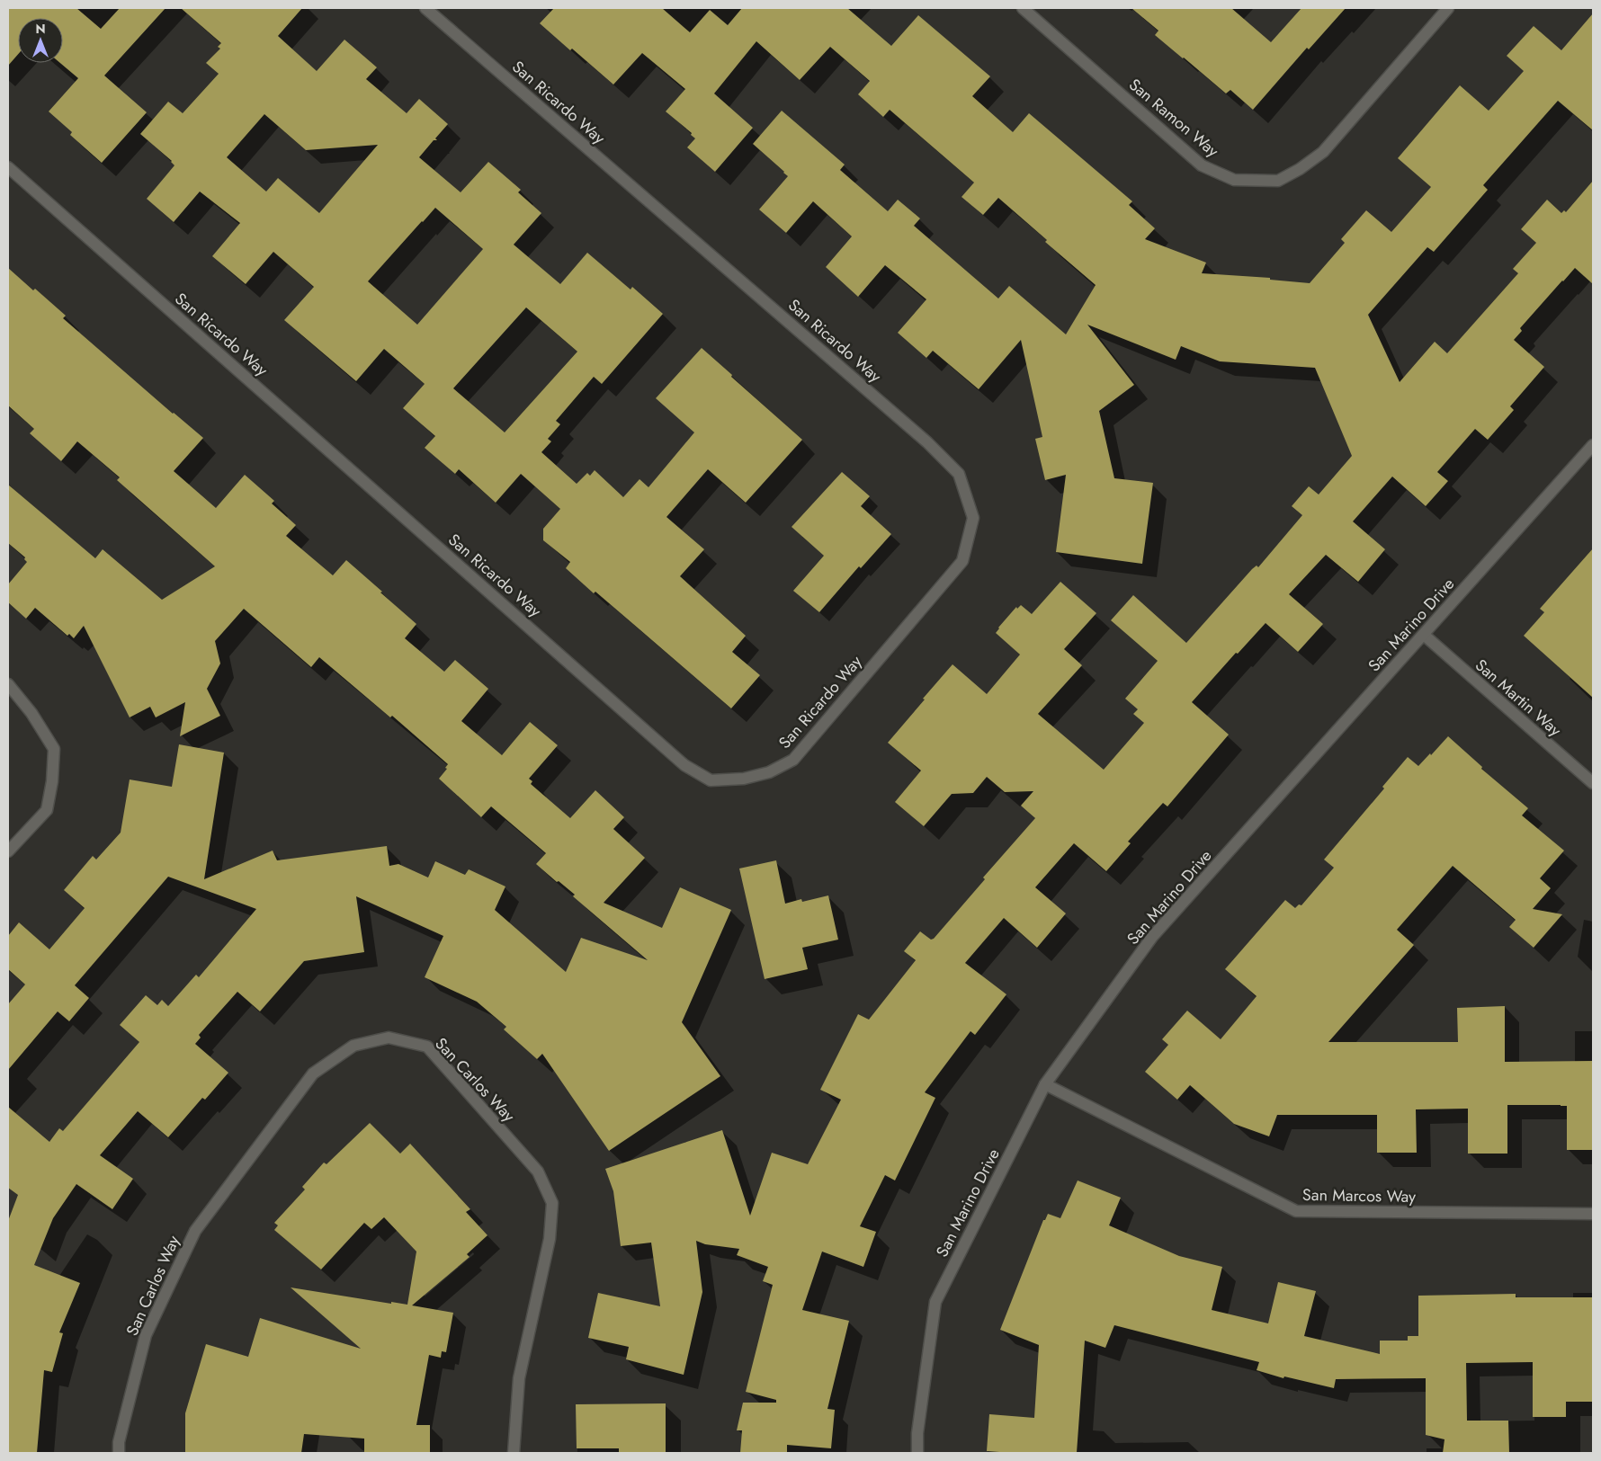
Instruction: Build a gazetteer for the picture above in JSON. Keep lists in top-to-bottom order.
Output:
{
  "streets": {
    "street": [
      "San Ricardo Way",
      "San Ramon Way",
      "San Marino Drive",
      "San Martin Way",
      "San Carlos Way",
      "San Marcos Way"
    ]
  },
  "crossings": [
    ["San Marino Drive", "San Martin Way"],
    ["San Marino Drive", "San Marcos Way"]
  ],
  "north": "top"
}
